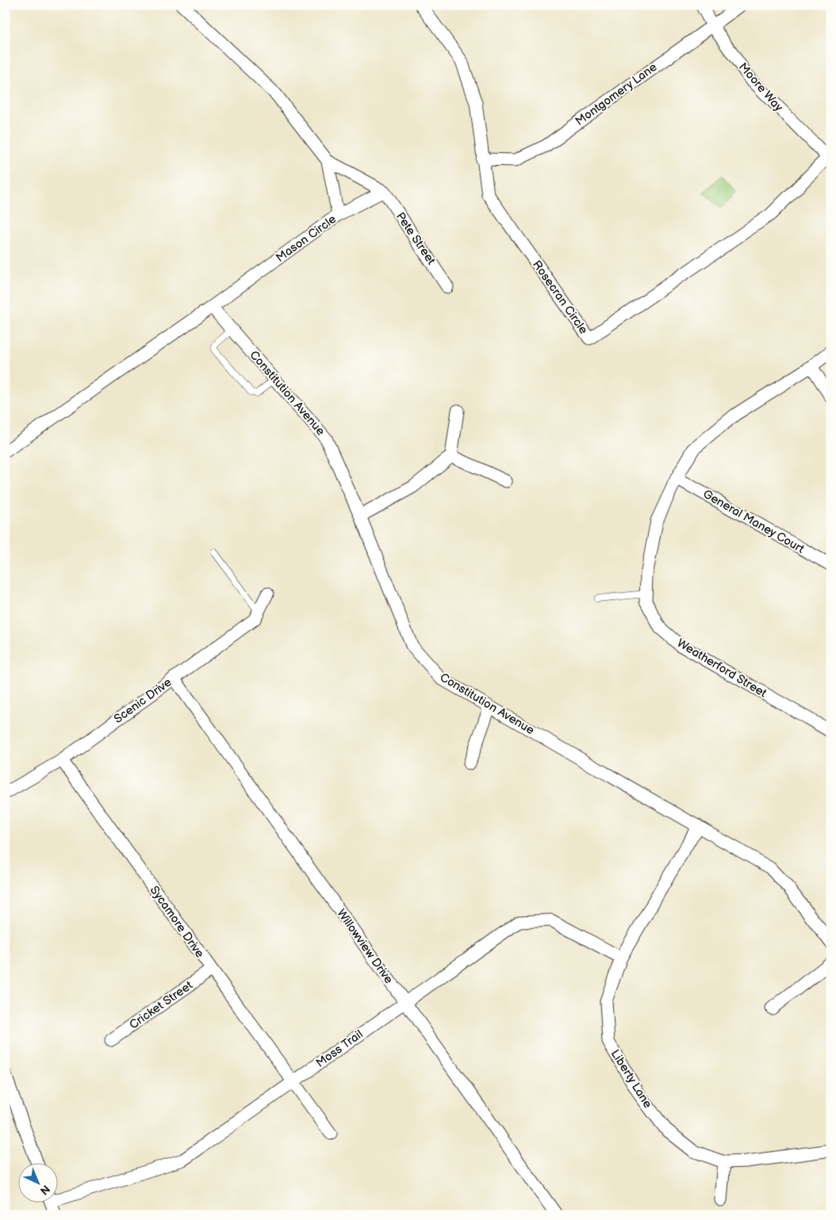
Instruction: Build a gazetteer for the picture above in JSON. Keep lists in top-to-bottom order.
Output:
{
  "streets": {
    "street": [
      "Moore Way",
      "Montgomery Lane",
      "Mason Circle",
      "Pete Street",
      "Rosecran Circle",
      "Constitution Avenue",
      "General Maney Court",
      "Weatherford Street",
      "Scenic Drive",
      "Sycamore Drive",
      "Willowview Drive",
      "Cricket Street",
      "Moss Trail",
      "Liberty Lane"
    ]
  },
  "crossings": [
    ["Moore Way", "Montgomery Lane"],
    ["Moore Way", "Rosecran Circle"],
    ["Montgomery Lane", "Rosecran Circle"],
    ["Mason Circle", "Pete Street"],
    ["Mason Circle", "Constitution Avenue"],
    ["Constitution Avenue", "Liberty Lane"],
    ["General Maney Court", "Weatherford Street"],
    ["Scenic Drive", "Sycamore Drive"],
    ["Scenic Drive", "Willowview Drive"],
    ["Sycamore Drive", "Cricket Street"],
    ["Sycamore Drive", "Moss Trail"],
    ["Willowview Drive", "Moss Trail"],
    ["Moss Trail", "Liberty Lane"]
  ],
  "north": "bottom right"
}
